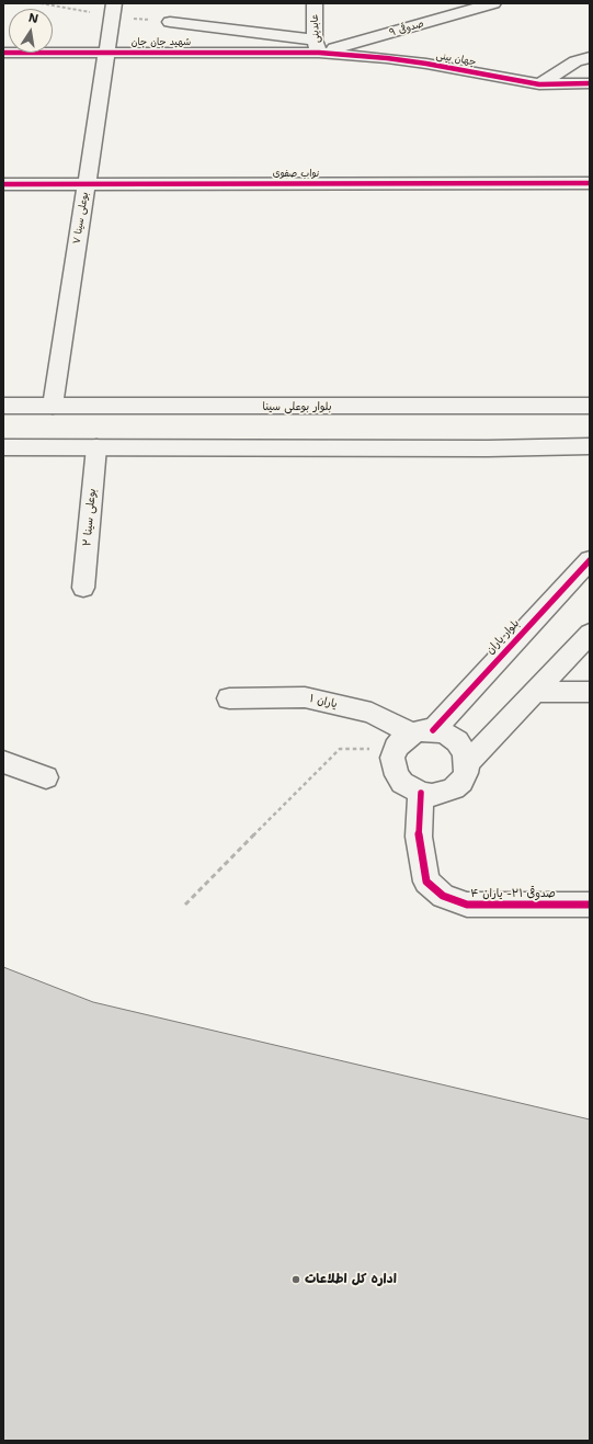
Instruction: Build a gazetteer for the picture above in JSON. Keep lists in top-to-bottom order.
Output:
{
  "streets": {
    "street": [
      "عابدینی",
      "صدوقی ۹",
      "شهید جان جان",
      "جهان بینی",
      "نواب صفوی",
      "بوعلی سینا ۷",
      "بلوار بوعلی سینا",
      "بوعلی سینا ۲",
      "بلوار یاران",
      "یاران ۱",
      "صدوقی ۲۱- یاران ۴"
    ]
  },
  "crossings": [
    ["عابدینی", "صدوقی ۹"],
    ["عابدینی", "شهید جان جان"],
    ["عابدینی", "جهان بینی"],
    ["صدوقی ۹", "شهید جان جان"],
    ["صدوقی ۹", "جهان بینی"],
    ["شهید جان جان", "جهان بینی"],
    ["شهید جان جان", "بوعلی سینا ۷"],
    ["نواب صفوی", "بوعلی سینا ۷"],
    ["بوعلی سینا ۷", "بلوار بوعلی سینا"],
    ["بلوار یاران", "یاران ۱"],
    ["بلوار یاران", "صدوقی ۲۱- یاران ۴"],
    ["یاران ۱", "صدوقی ۲۱- یاران ۴"]
  ],
  "places": ["اداره کل اطلاعات"],
  "north": "top"
}
